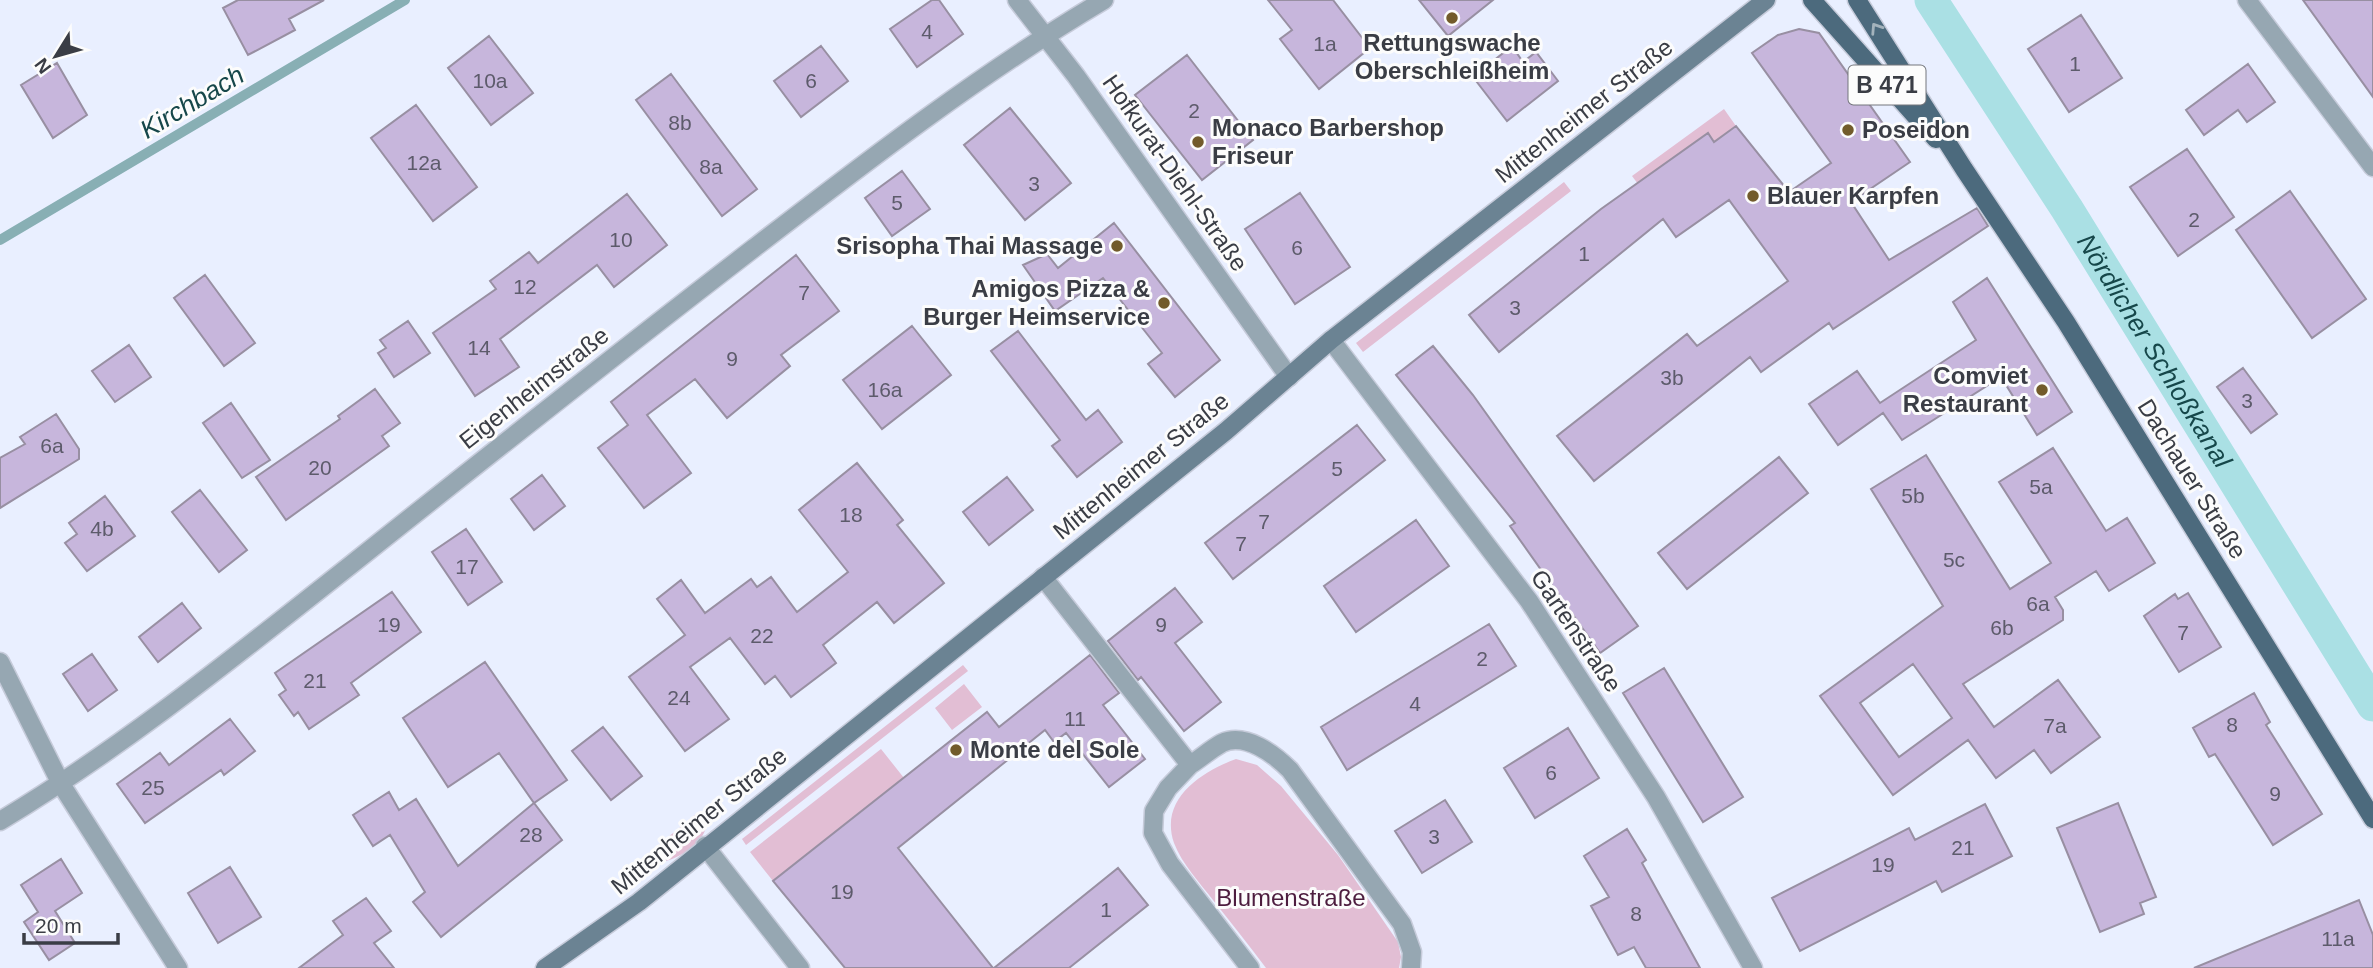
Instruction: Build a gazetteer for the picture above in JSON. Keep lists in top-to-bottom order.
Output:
{
  "streets": {
    "main road": ["B 471", "Mittenheimer Straße", "Dachauer Straße"],
    "street": ["Hofkurat-Diehl-Straße", "Eigenheimstraße", "Gartenstraße"]
  },
  "crossings": [
    ["Mittenheimer Straße", "Hofkurat-Diehl-Straße"],
    ["Mittenheimer Straße", "Gartenstraße"],
    ["Hofkurat-Diehl-Straße", "Eigenheimstraße"]
  ],
  "water": ["Kirchbach", "Nördlicher Schloßkanal"],
  "parks": ["Blumenstraße"],
  "places": [
    "Rettungswache Oberschleißheim",
    "Poseidon",
    "Monaco Barbershop Friseur",
    "Blauer Karpfen",
    "Srisopha Thai Massage",
    "Amigos Pizza & Burger Heimservice",
    "Comviet Restaurant",
    "Monte del Sole"
  ],
  "house_numbers": [
    "4",
    "1a",
    "1",
    "10a",
    "6",
    "2",
    "8b",
    "12a",
    "8a",
    "3",
    "5",
    "2",
    "10",
    "6",
    "1",
    "12",
    "7",
    "3",
    "14",
    "9",
    "3b",
    "16a",
    "3",
    "6a",
    "20",
    "5",
    "5a",
    "5b",
    "18",
    "7",
    "4b",
    "7",
    "5c",
    "17",
    "6a",
    "19",
    "9",
    "6b",
    "7",
    "22",
    "2",
    "21",
    "24",
    "4",
    "11",
    "8",
    "7a",
    "6",
    "25",
    "9",
    "28",
    "3",
    "21",
    "19",
    "19",
    "1",
    "8",
    "11a"
  ],
  "scale_bar": "20 m",
  "north": "bottom left"
}
